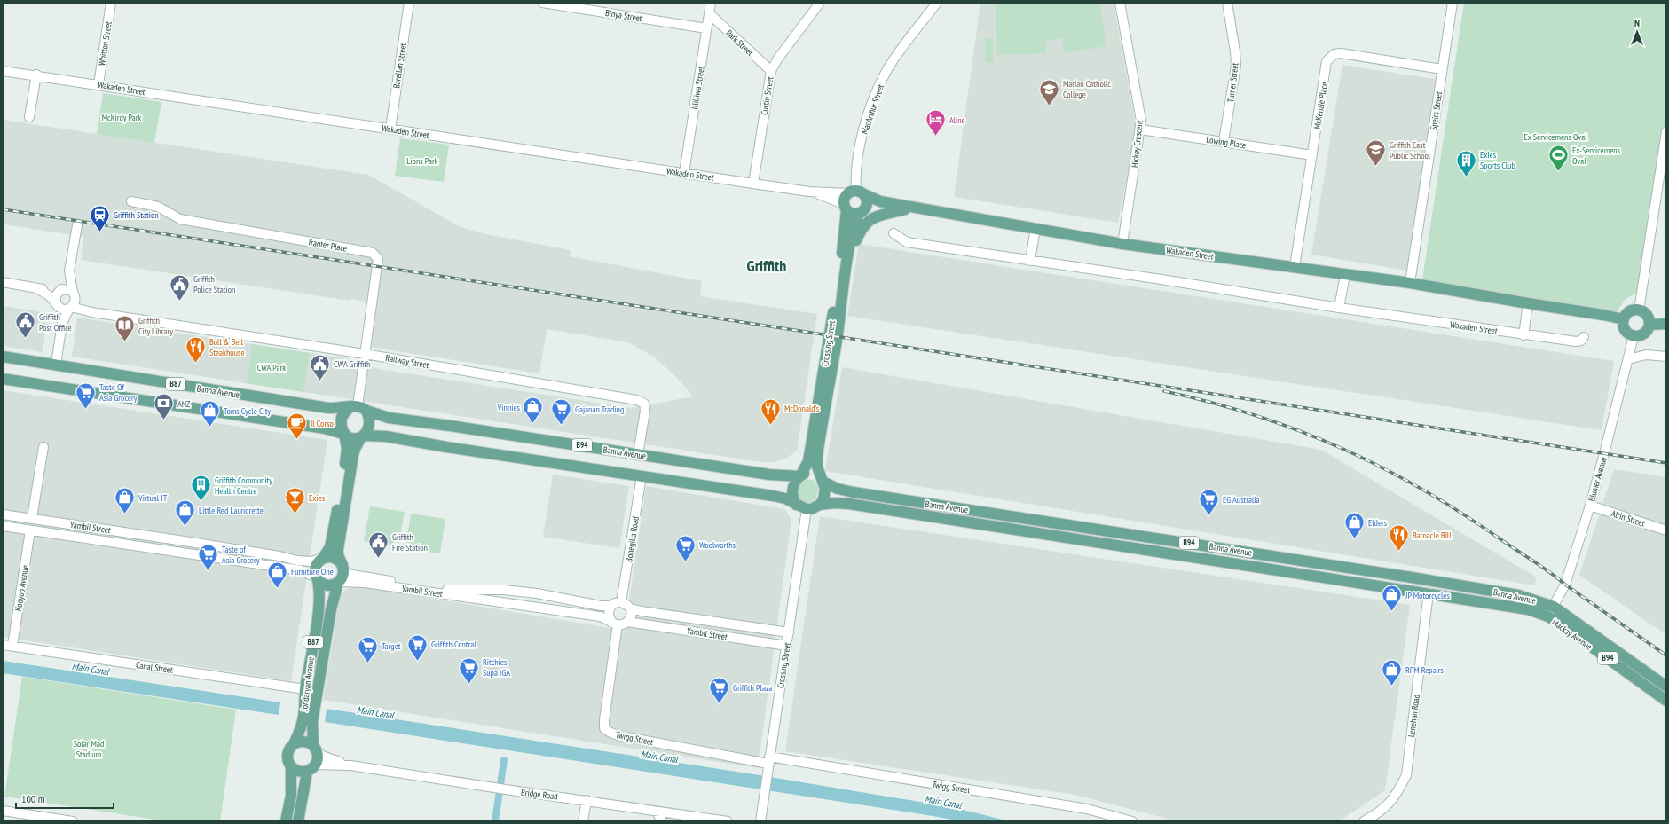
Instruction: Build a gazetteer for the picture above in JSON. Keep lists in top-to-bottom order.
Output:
{
  "streets": {
    "main road": [
      "Wakaden Street",
      "Crossing Street",
      "B87",
      "Banna Avenue",
      "B94",
      "Mackay Avenue",
      "Jondaryan Avenue"
    ],
    "street": [
      "Binya Street",
      "Park Street",
      "Whitton Street",
      "Barellan Street",
      "Turner Street",
      "Illilliwa Street",
      "Curtin Street",
      "McKenzie Place",
      "MacArthur Street",
      "Speirs Street",
      "Lowing Place",
      "Hickey Crescent",
      "Tranter Place",
      "Railway Street",
      "Blumer Avenue",
      "Altin Street",
      "Yambil Street",
      "Bonegilla Road",
      "Kooyoo Avenue",
      "Canal Street",
      "Lenehan Road",
      "Twigg Street",
      "Bridge Road"
    ]
  },
  "crossings": [
    ["Binya Street", "Illilliwa Street"],
    ["Park Street", "Illilliwa Street"],
    ["Park Street", "Curtin Street"],
    ["Whitton Street", "Wakaden Street"],
    ["Barellan Street", "Wakaden Street"],
    ["Turner Street", "Lowing Place"],
    ["Wakaden Street", "Illilliwa Street"],
    ["Wakaden Street", "Curtin Street"],
    ["Wakaden Street", "McKenzie Place"],
    ["Wakaden Street", "MacArthur Street"],
    ["Wakaden Street", "Speirs Street"],
    ["Wakaden Street", "Hickey Crescent"],
    ["Wakaden Street", "Crossing Street"],
    ["Wakaden Street", "Blumer Avenue"],
    ["McKenzie Place", "Speirs Street"],
    ["McKenzie Place", "Lowing Place"],
    ["MacArthur Street", "Crossing Street"],
    ["Lowing Place", "Hickey Crescent"],
    ["Tranter Place", "Railway Street"],
    ["Tranter Place", "B87"],
    ["Tranter Place", "Banna Avenue"],
    ["Crossing Street", "Banna Avenue"],
    ["Crossing Street", "B94"],
    ["Crossing Street", "Yambil Street"],
    ["Crossing Street", "Twigg Street"],
    ["Railway Street", "Banna Avenue"],
    ["B87", "Banna Avenue"],
    ["B87", "Yambil Street"],
    ["B87", "Jondaryan Avenue"],
    ["B87", "Bridge Road"],
    ["Banna Avenue", "B94"],
    ["Banna Avenue", "Blumer Avenue"],
    ["Banna Avenue", "Mackay Avenue"],
    ["Banna Avenue", "Lenehan Road"],
    ["Blumer Avenue", "Altin Street"],
    ["Blumer Avenue", "Mackay Avenue"],
    ["Yambil Street", "Bonegilla Road"],
    ["Yambil Street", "Kooyoo Avenue"],
    ["Yambil Street", "Jondaryan Avenue"],
    ["Yambil Street", "Twigg Street"],
    ["Bonegilla Road", "Twigg Street"],
    ["Kooyoo Avenue", "Canal Street"],
    ["Canal Street", "Jondaryan Avenue"],
    ["Jondaryan Avenue", "Bridge Road"]
  ],
  "districts": ["Griffith"],
  "water": ["Main Canal"],
  "parks": [
    "McKirdy Park",
    "Ex Servicemens Oval",
    "Lions Park",
    "CWA Park",
    "Solar Mad Stadium"
  ],
  "places": {
    "school or university": ["Marian Catholic College", "Griffith East Public School"],
    "hotel": ["Aline"],
    "sports": ["Ex-Servicemens Oval"],
    "building": ["Exies Sports Club", "Griffith Community Health Centre"],
    "station": ["Griffith Station"],
    "public building": [
      "Griffith Police Station",
      "Griffith Post Office",
      "CWA Griffith",
      "Griffith Fire Station"
    ],
    "library": ["Griffith City Library"],
    "restaurant": ["Bull & Bell Steakhouse", "McDonald's", "Barnacle Bill"],
    "supermarket": [
      "Taste Of Asia Grocery",
      "Gajanan Trading",
      "EG Australia",
      "Woolworths",
      "Taste of Asia Grocery",
      "Griffith Central",
      "Target",
      "Ritchies Supa IGA",
      "Griffith Plaza"
    ],
    "bank": ["ANZ"],
    "shop": [
      "Vinnies",
      "Toms Cycle City",
      "Virtual IT",
      "Little Red Laundrette",
      "Elders",
      "Furniture One",
      "JP Motorcycles",
      "RPM Repairs"
    ],
    "cafe": ["Il Corso"],
    "bar": ["Exies"]
  },
  "scale_bar": "100 m",
  "north": "top"
}
